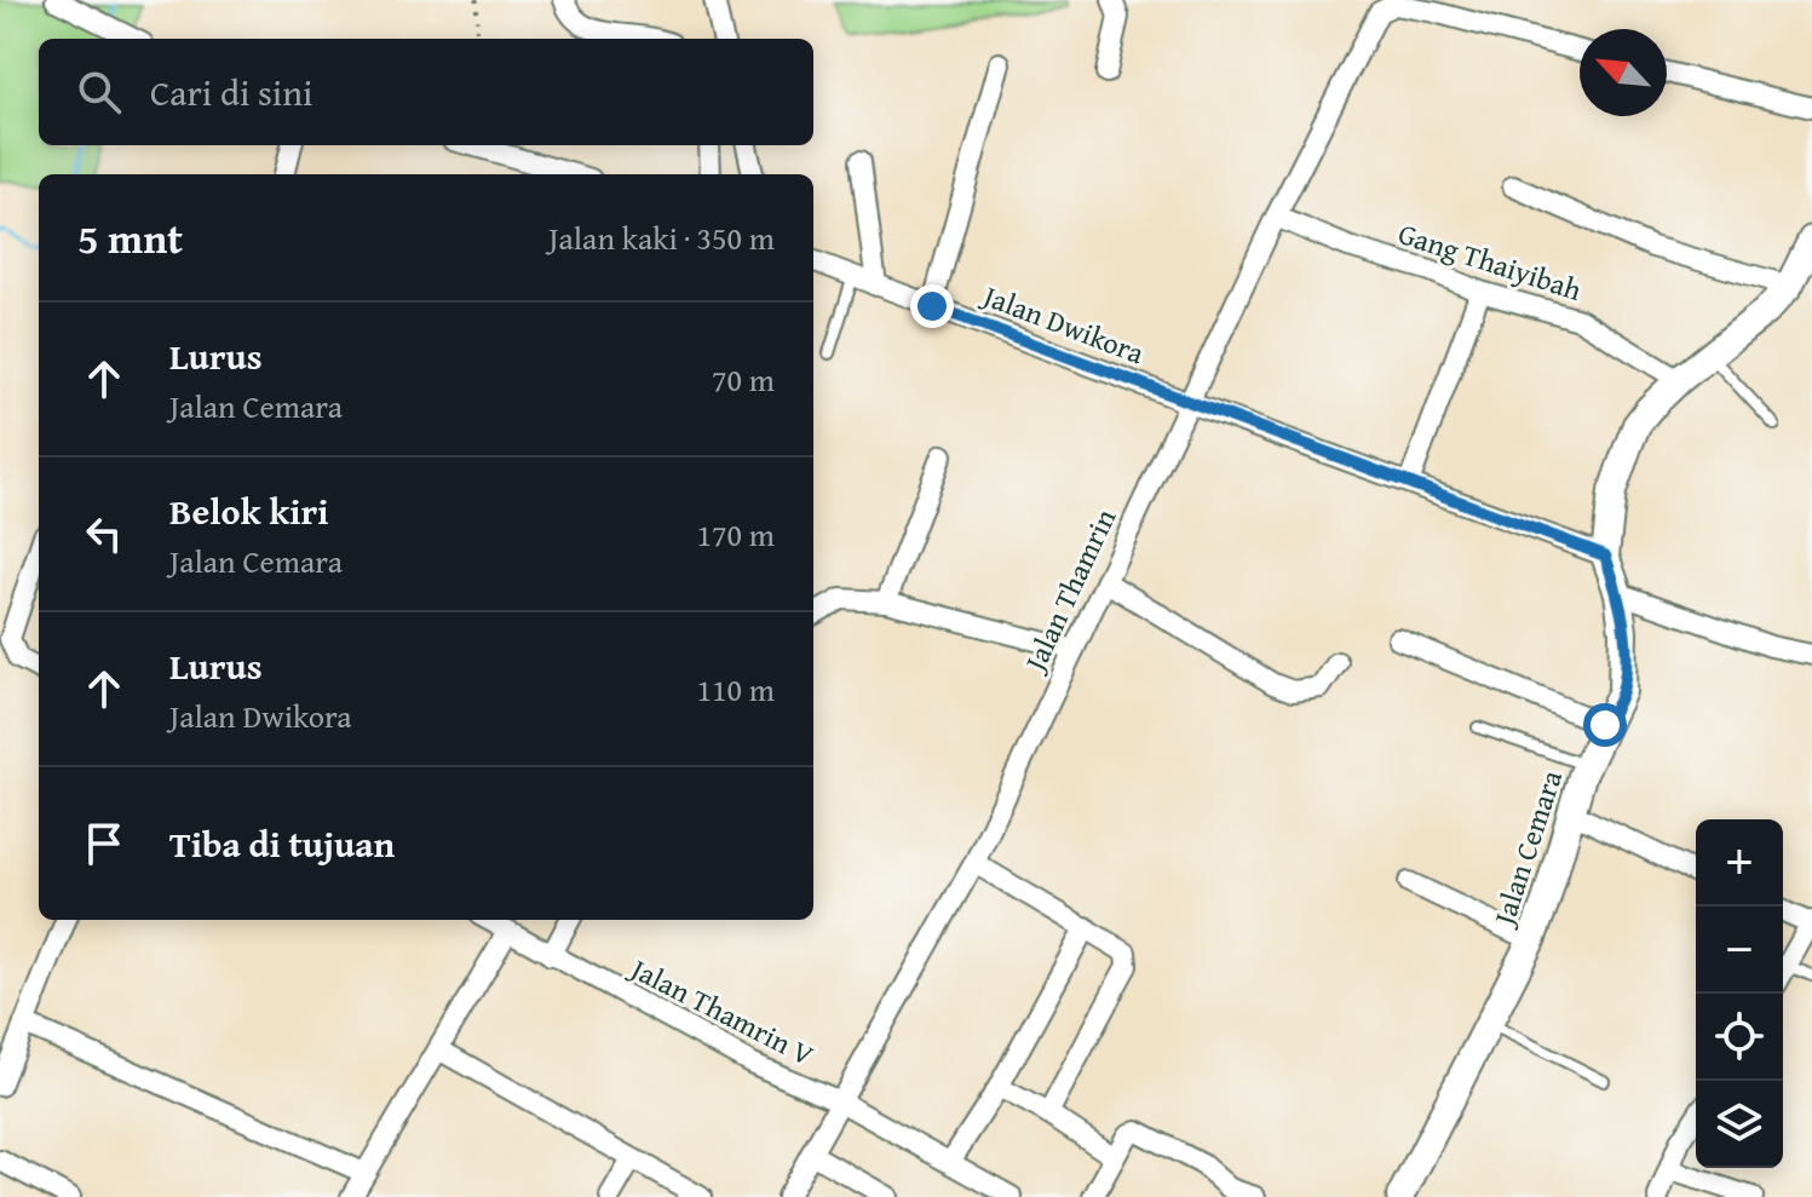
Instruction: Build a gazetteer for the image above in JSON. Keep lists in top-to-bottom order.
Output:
{
  "streets": {
    "street": [
      "Gang Thaiyibah",
      "Jalan Dwikora",
      "Jalan Thamrin",
      "Jalan Cemara",
      "Jalan Thamrin V"
    ]
  },
  "crossings": [
    ["Gang Thaiyibah", "Jalan Thamrin"],
    ["Gang Thaiyibah", "Jalan Cemara"],
    ["Jalan Dwikora", "Jalan Thamrin"],
    ["Jalan Thamrin", "Jalan Thamrin V"]
  ],
  "north": "top left",
  "page": {
    "search": "Cari di sini",
    "heading": ["5 mnt", "Jalan kaki · 350 m"],
    "list": [
      ["Lurus", "Jalan Cemara", "70 m"],
      ["Belok kiri", "Jalan Cemara", "170 m"],
      ["Lurus", "Jalan Dwikora", "110 m"],
      "Tiba di tujuan"
    ],
    "map_buttons": ["+", "−"]
  }
}
